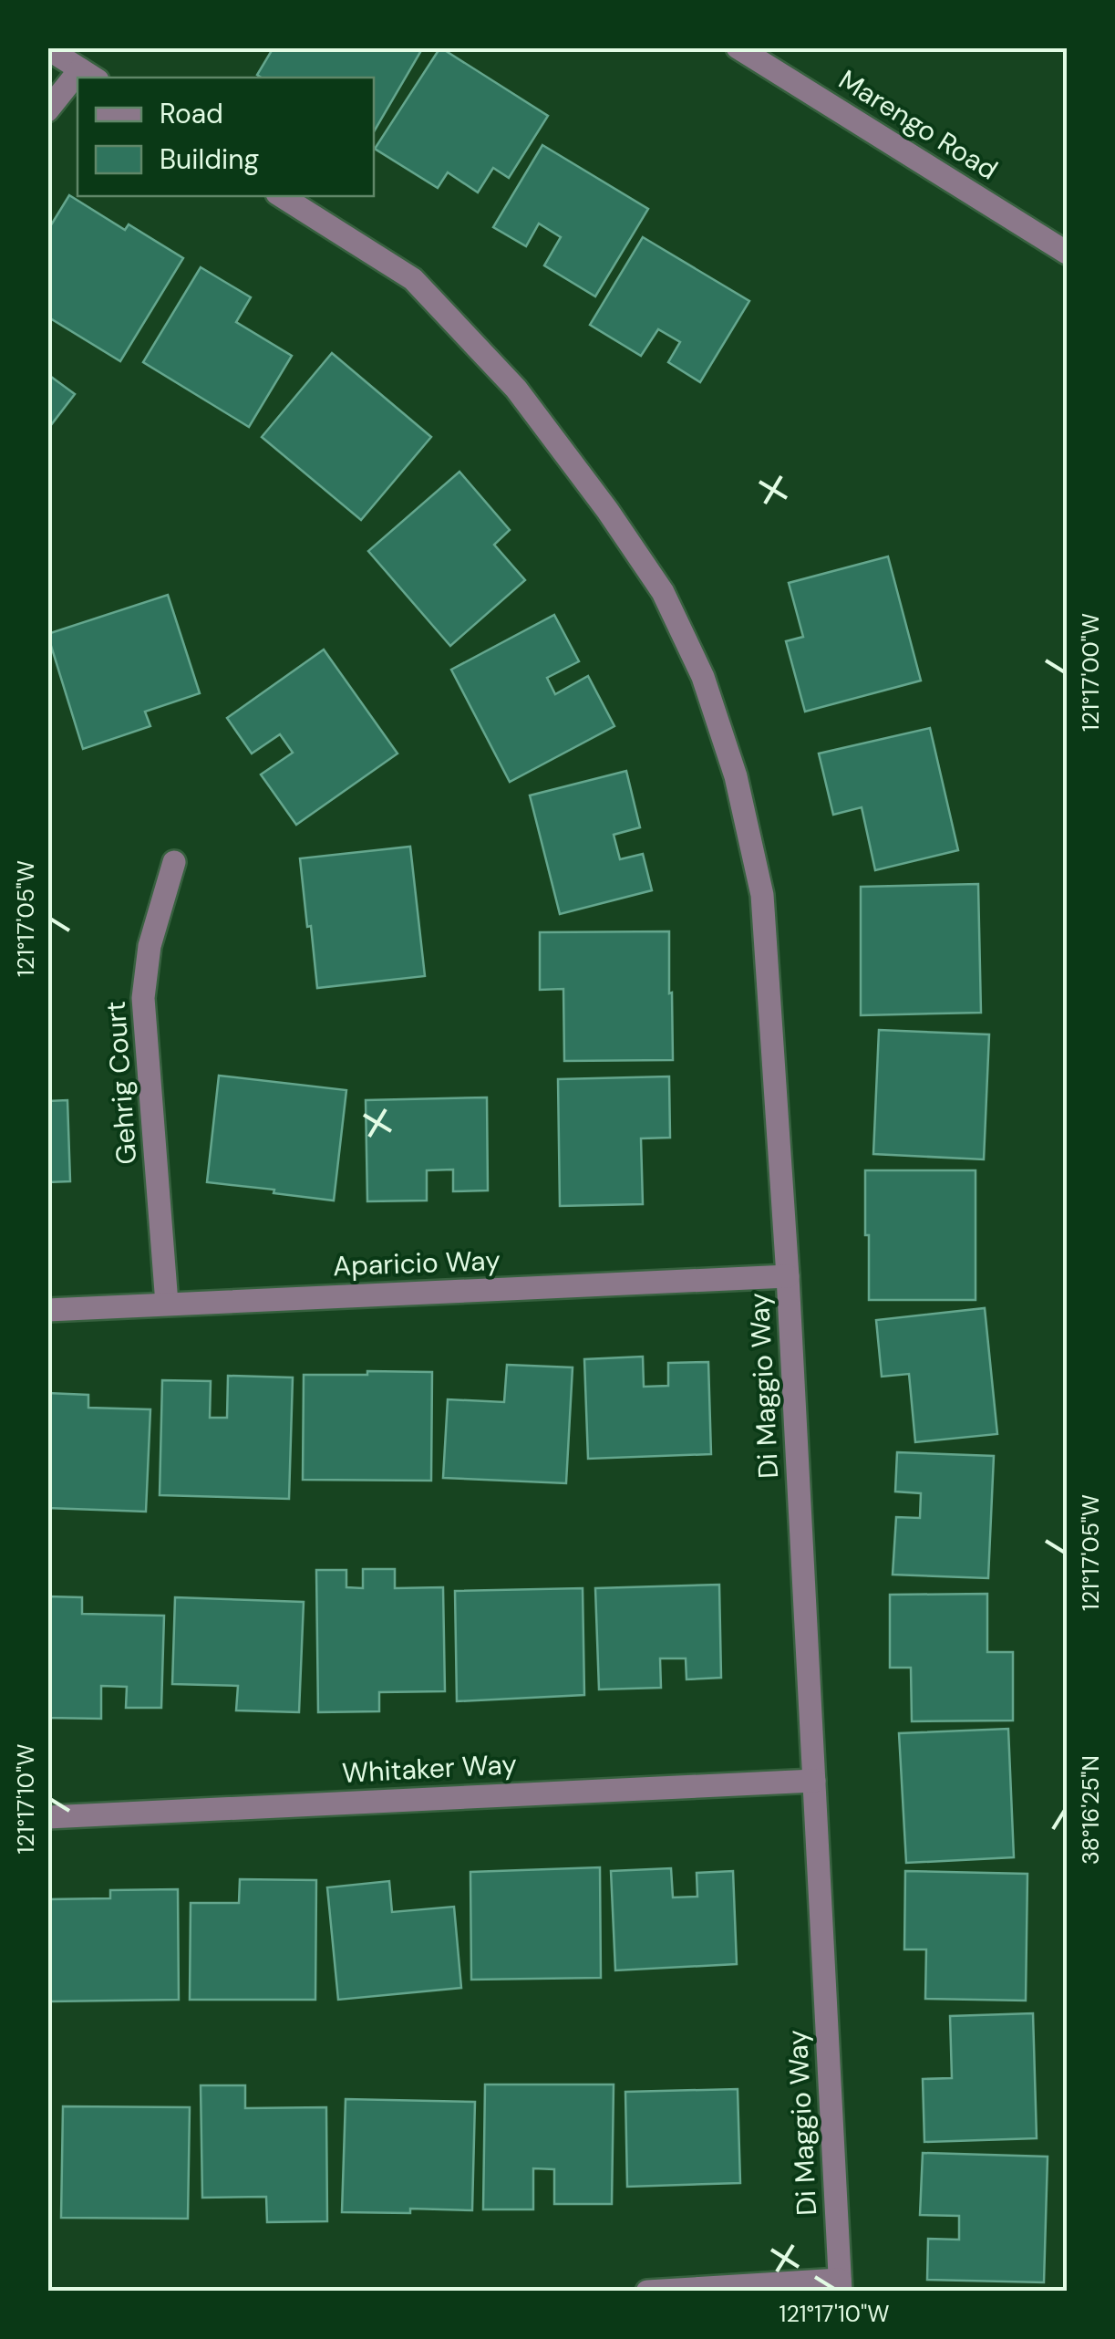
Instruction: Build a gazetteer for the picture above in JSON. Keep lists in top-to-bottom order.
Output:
{
  "streets": {
    "street": [
      "Marengo Road",
      "Gehrig Court",
      "Aparicio Way",
      "Di Maggio Way",
      "Whitaker Way"
    ]
  },
  "crossings": [
    ["Gehrig Court", "Aparicio Way"],
    ["Aparicio Way", "Di Maggio Way"],
    ["Di Maggio Way", "Whitaker Way"]
  ],
  "legend": ["Road", "Building"],
  "coordinates": [
    "121°17'00\"W",
    "121°17'05\"W",
    "121°17'10\"W",
    "38°16'25\"N"
  ]
}
